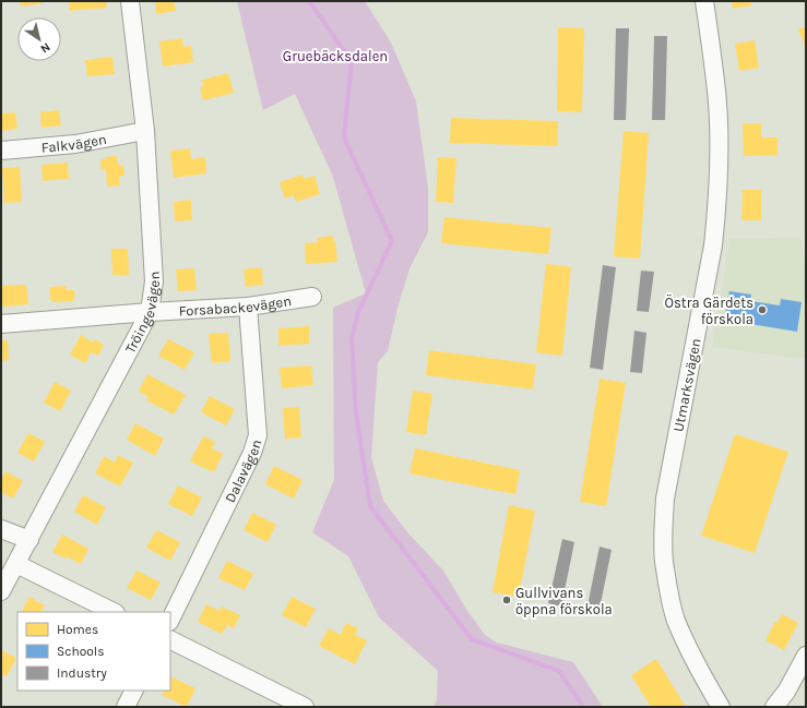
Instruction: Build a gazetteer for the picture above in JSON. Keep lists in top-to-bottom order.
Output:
{
  "streets": {
    "street": [
      "Falkvägen",
      "Forsabackevägen",
      "Tröingevägen",
      "Utmarksvägen",
      "Dalavägen"
    ]
  },
  "crossings": [
    ["Falkvägen", "Tröingevägen"],
    ["Forsabackevägen", "Tröingevägen"],
    ["Forsabackevägen", "Dalavägen"]
  ],
  "parks": ["Gruebäcksdalen"],
  "places": ["Östra Gärdets förskola", "Gullvivans öppna förskola"],
  "legend": ["Homes", "Schools", "Industry"],
  "north": "bottom right"
}
